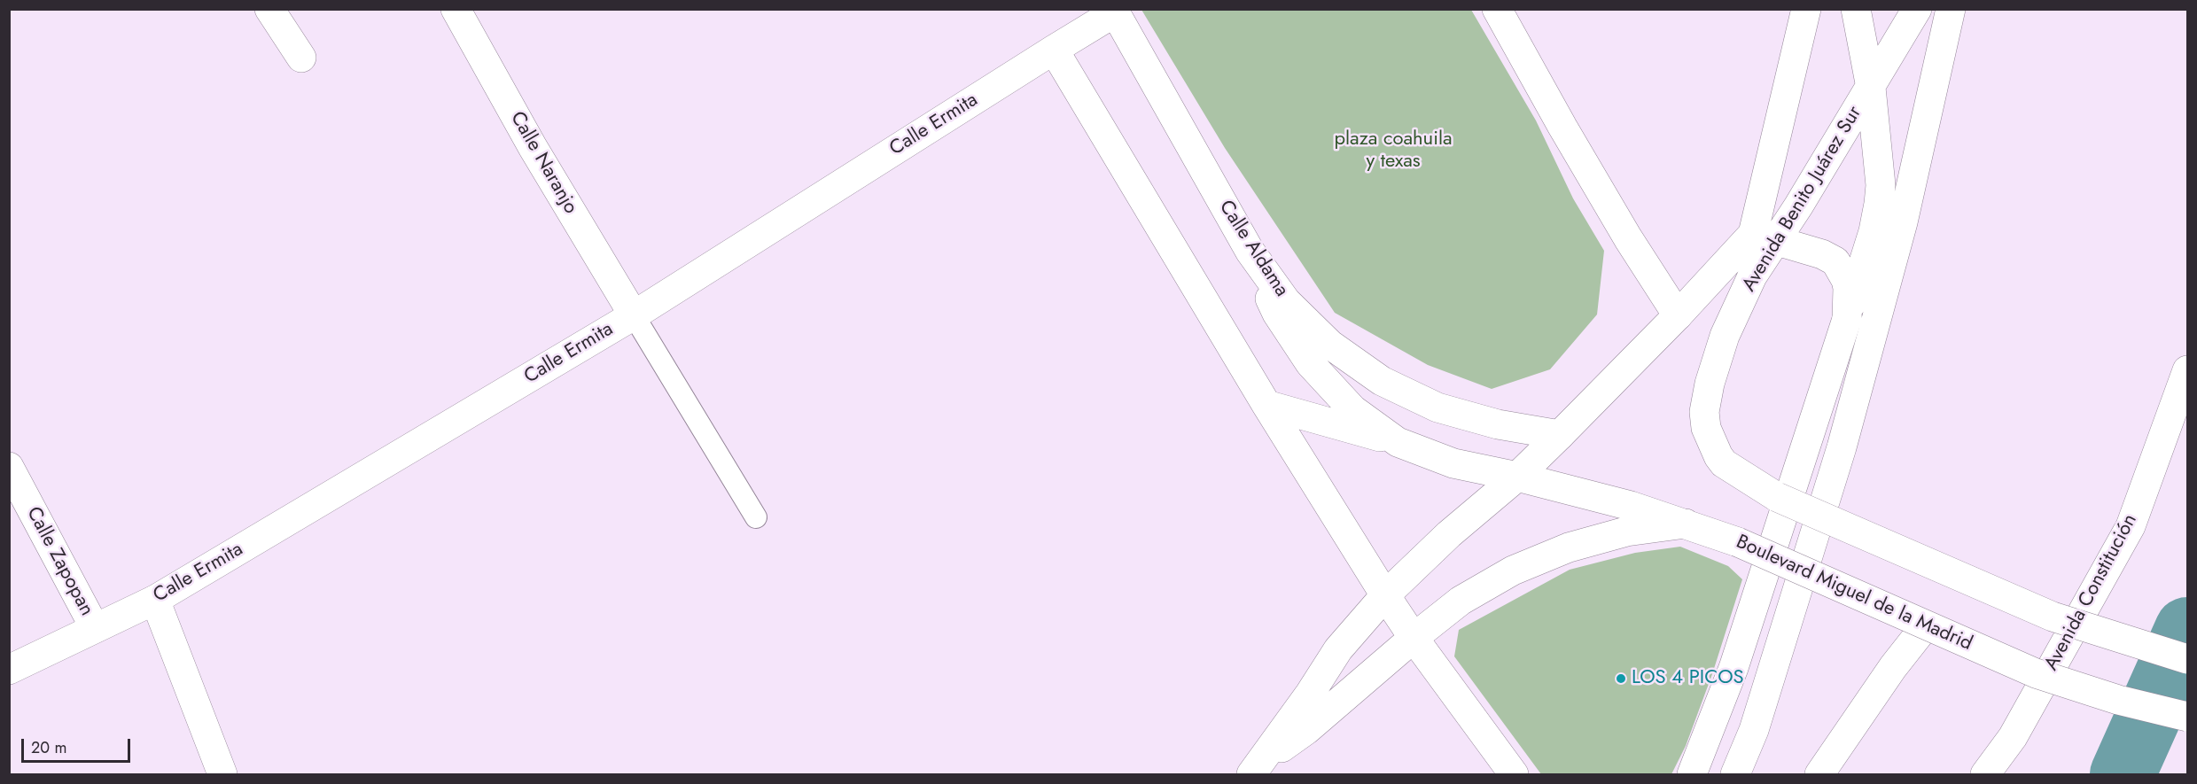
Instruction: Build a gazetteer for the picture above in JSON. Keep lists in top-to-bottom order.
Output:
{
  "streets": {
    "street": [
      "Calle Ermita",
      "Calle Naranjo",
      "Avenida Benito Juárez Sur",
      "Calle Aldama",
      "Calle Zapopan",
      "Avenida Constitución",
      "Boulevard Miguel de la Madrid"
    ]
  },
  "crossings": [
    ["Calle Ermita", "Calle Naranjo"],
    ["Calle Ermita", "Calle Aldama"],
    ["Calle Ermita", "Calle Zapopan"]
  ],
  "parks": ["plaza coahuila y texas"],
  "places": ["LOS 4 PICOS"],
  "scale_bar": "20 m"
}
